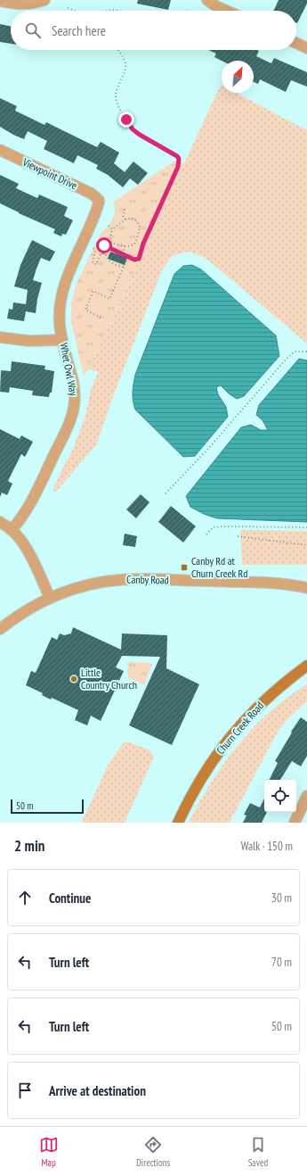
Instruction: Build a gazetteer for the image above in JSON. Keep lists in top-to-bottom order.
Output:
{
  "streets": {
    "main road": ["Churn Creek Road"],
    "street": ["Viewpoint Drive", "Whet Owl Way", "Canby Road"]
  },
  "crossings": [
    ["Viewpoint Drive", "Whet Owl Way"]
  ],
  "places": {
    "transit": ["Canby Rd at Churn Creek Rd"],
    "other": ["Little Country Church"]
  },
  "scale_bar": "50 m",
  "north": "top right",
  "page": {
    "search": "Search here",
    "scale": "50 m",
    "heading": ["2 min", "Walk · 150 m"],
    "list": [
      ["Continue", "30 m"],
      ["Turn left", "70 m"],
      ["Turn left", "50 m"],
      "Arrive at destination"
    ],
    "nav": ["Map", "Directions", "Saved"]
  }
}
